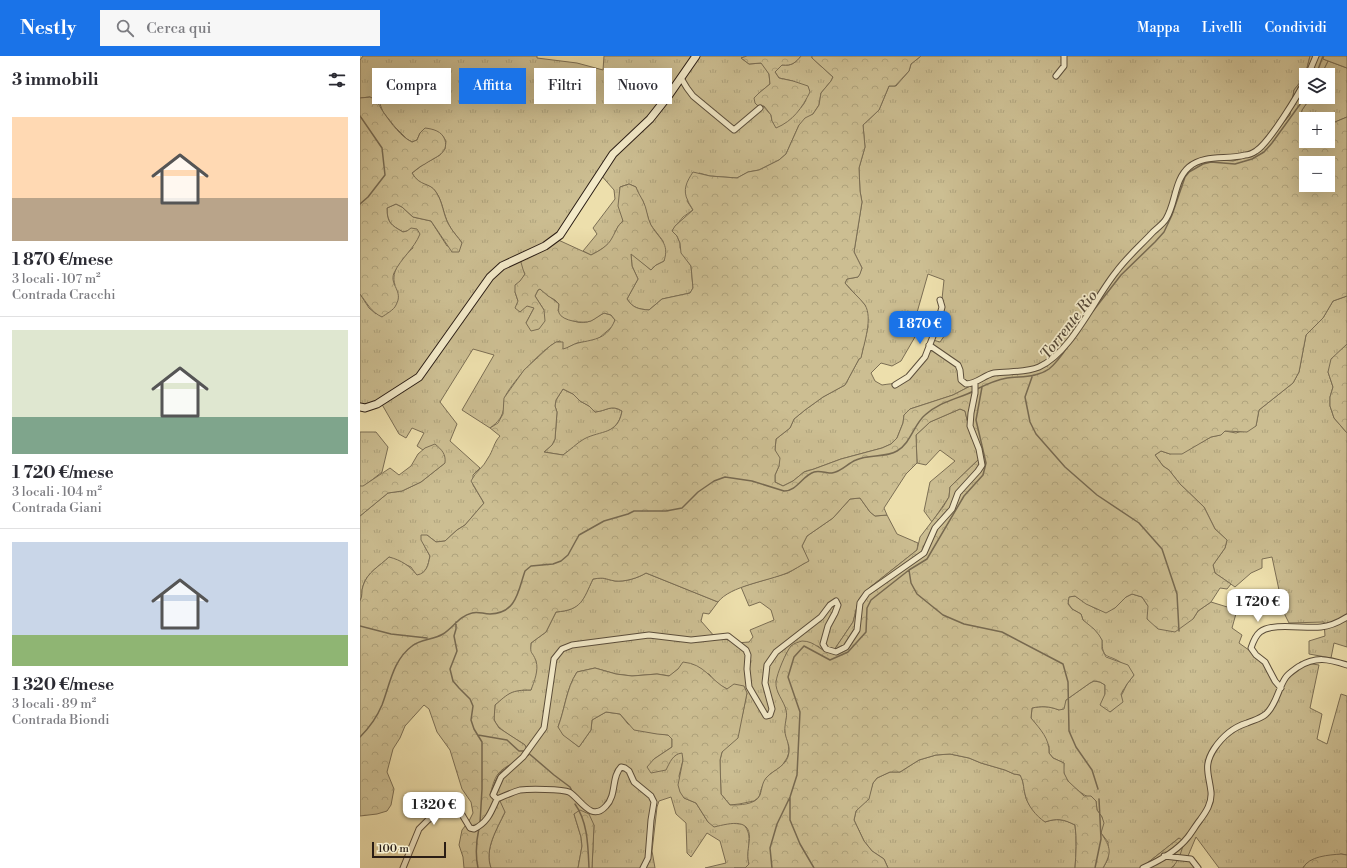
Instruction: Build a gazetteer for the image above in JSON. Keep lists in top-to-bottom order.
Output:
{
  "water": ["Torrente Rio"],
  "scale_bar": "100 m",
  "page": {
    "header": "Nestly",
    "search": "Cerca qui",
    "nav": ["Mappa", "Livelli", "Condividi"],
    "heading": "3 immobili",
    "map_buttons": ["+", "−"],
    "chip": [
      "Compra",
      "Affitta",
      "Filtri",
      "Nuovo"
    ],
    "list": [
      {
        "name": "1 870 €/mese",
        "note": "3 locali · 107 m² · Contrada Cracchi"
      },
      {
        "name": "1 720 €/mese",
        "note": "3 locali · 104 m² · Contrada Giani"
      },
      {
        "name": "1 320 €/mese",
        "note": "3 locali · 89 m² · Contrada Biondi"
      }
    ],
    "price": ["1 870 €", "1 720 €", "1 320 €"],
    "scale": "100 m"
  }
}
